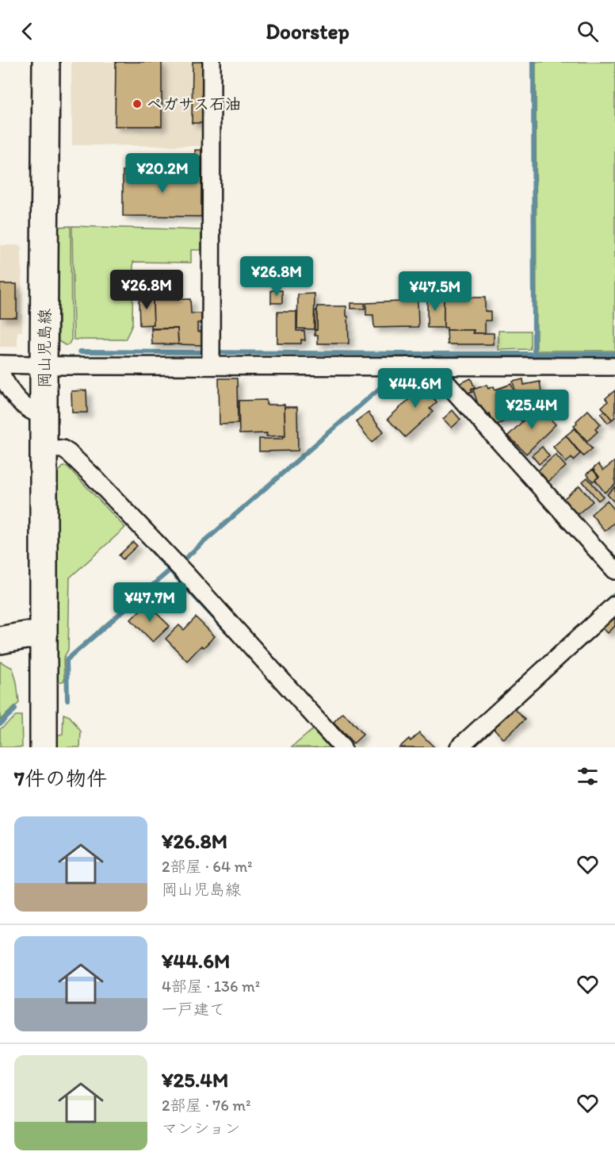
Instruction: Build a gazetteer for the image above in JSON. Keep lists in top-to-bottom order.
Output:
{
  "streets": {
    "main road": ["岡山児島線"]
  },
  "places": ["ペガサス石油"],
  "page": {
    "header": "Doorstep",
    "price": [
      "¥20.2M",
      "¥26.8M",
      "¥26.8M",
      "¥47.5M",
      "¥44.6M",
      "¥25.4M",
      "¥47.7M"
    ],
    "heading": "7件の物件",
    "list": [
      {
        "name": "¥26.8M",
        "note": "2部屋 · 64 m² · 岡山児島線"
      },
      {
        "name": "¥44.6M",
        "note": "4部屋 · 136 m² · 一戸建て"
      },
      {
        "name": "¥25.4M",
        "note": "2部屋 · 76 m² · マンション"
      }
    ]
  }
}
